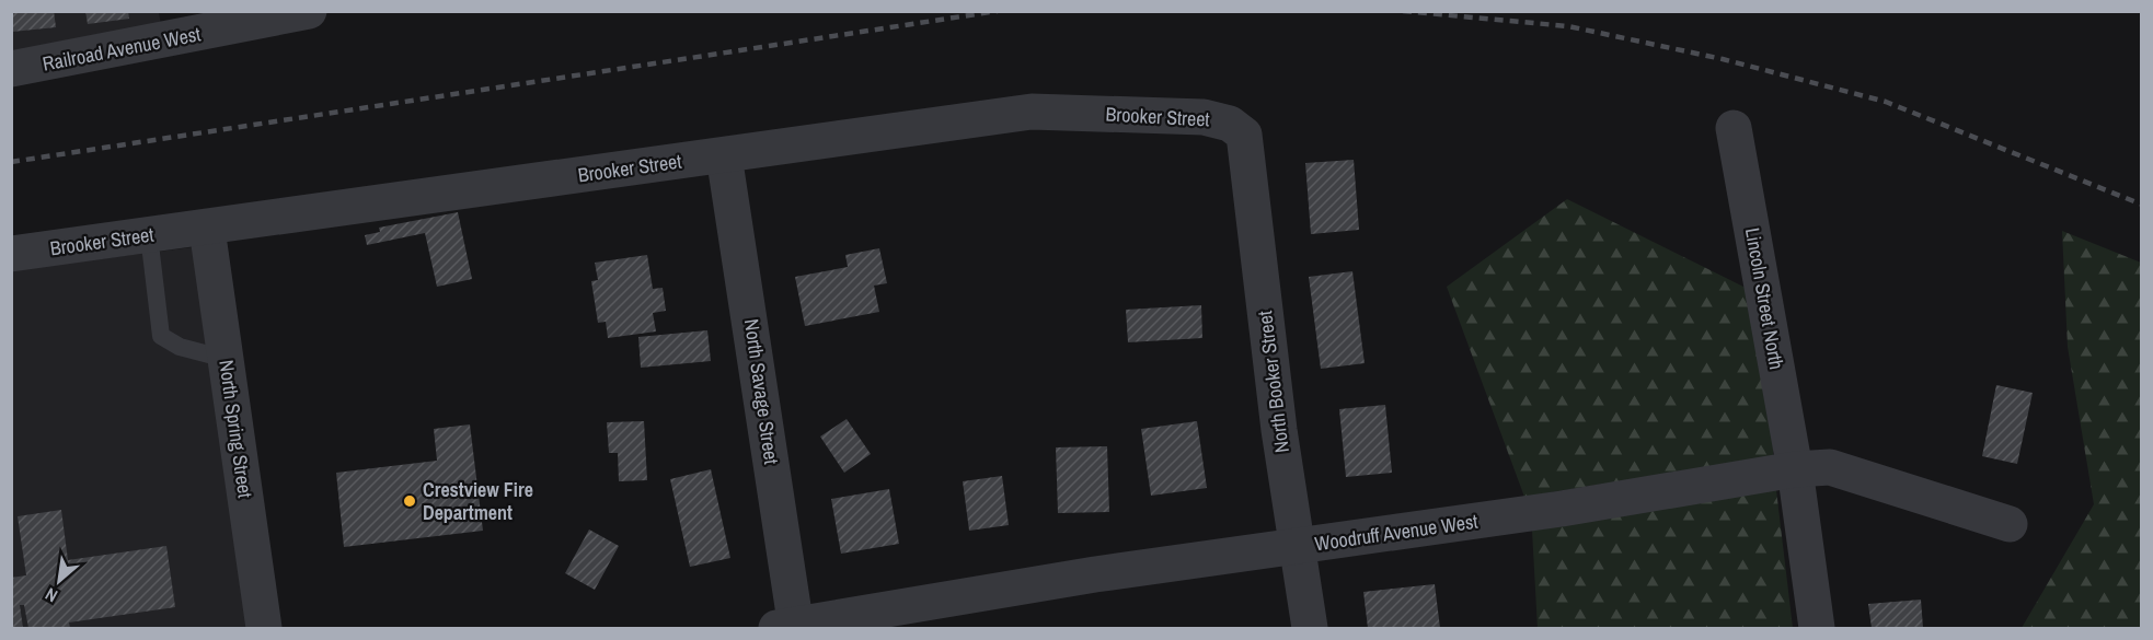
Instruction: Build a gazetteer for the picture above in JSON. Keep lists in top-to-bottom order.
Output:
{
  "streets": {
    "street": [
      "Railroad Avenue West",
      "Brooker Street",
      "Lincoln Street North",
      "North Booker Street",
      "North Savage Street",
      "North Spring Street",
      "Woodruff Avenue West"
    ]
  },
  "crossings": [
    ["Brooker Street", "North Booker Street"],
    ["Brooker Street", "North Savage Street"],
    ["Brooker Street", "North Spring Street"],
    ["Lincoln Street North", "Woodruff Avenue West"],
    ["North Booker Street", "Woodruff Avenue West"],
    ["North Savage Street", "Woodruff Avenue West"]
  ],
  "places": ["Crestview Fire Department"],
  "north": "bottom left"
}
